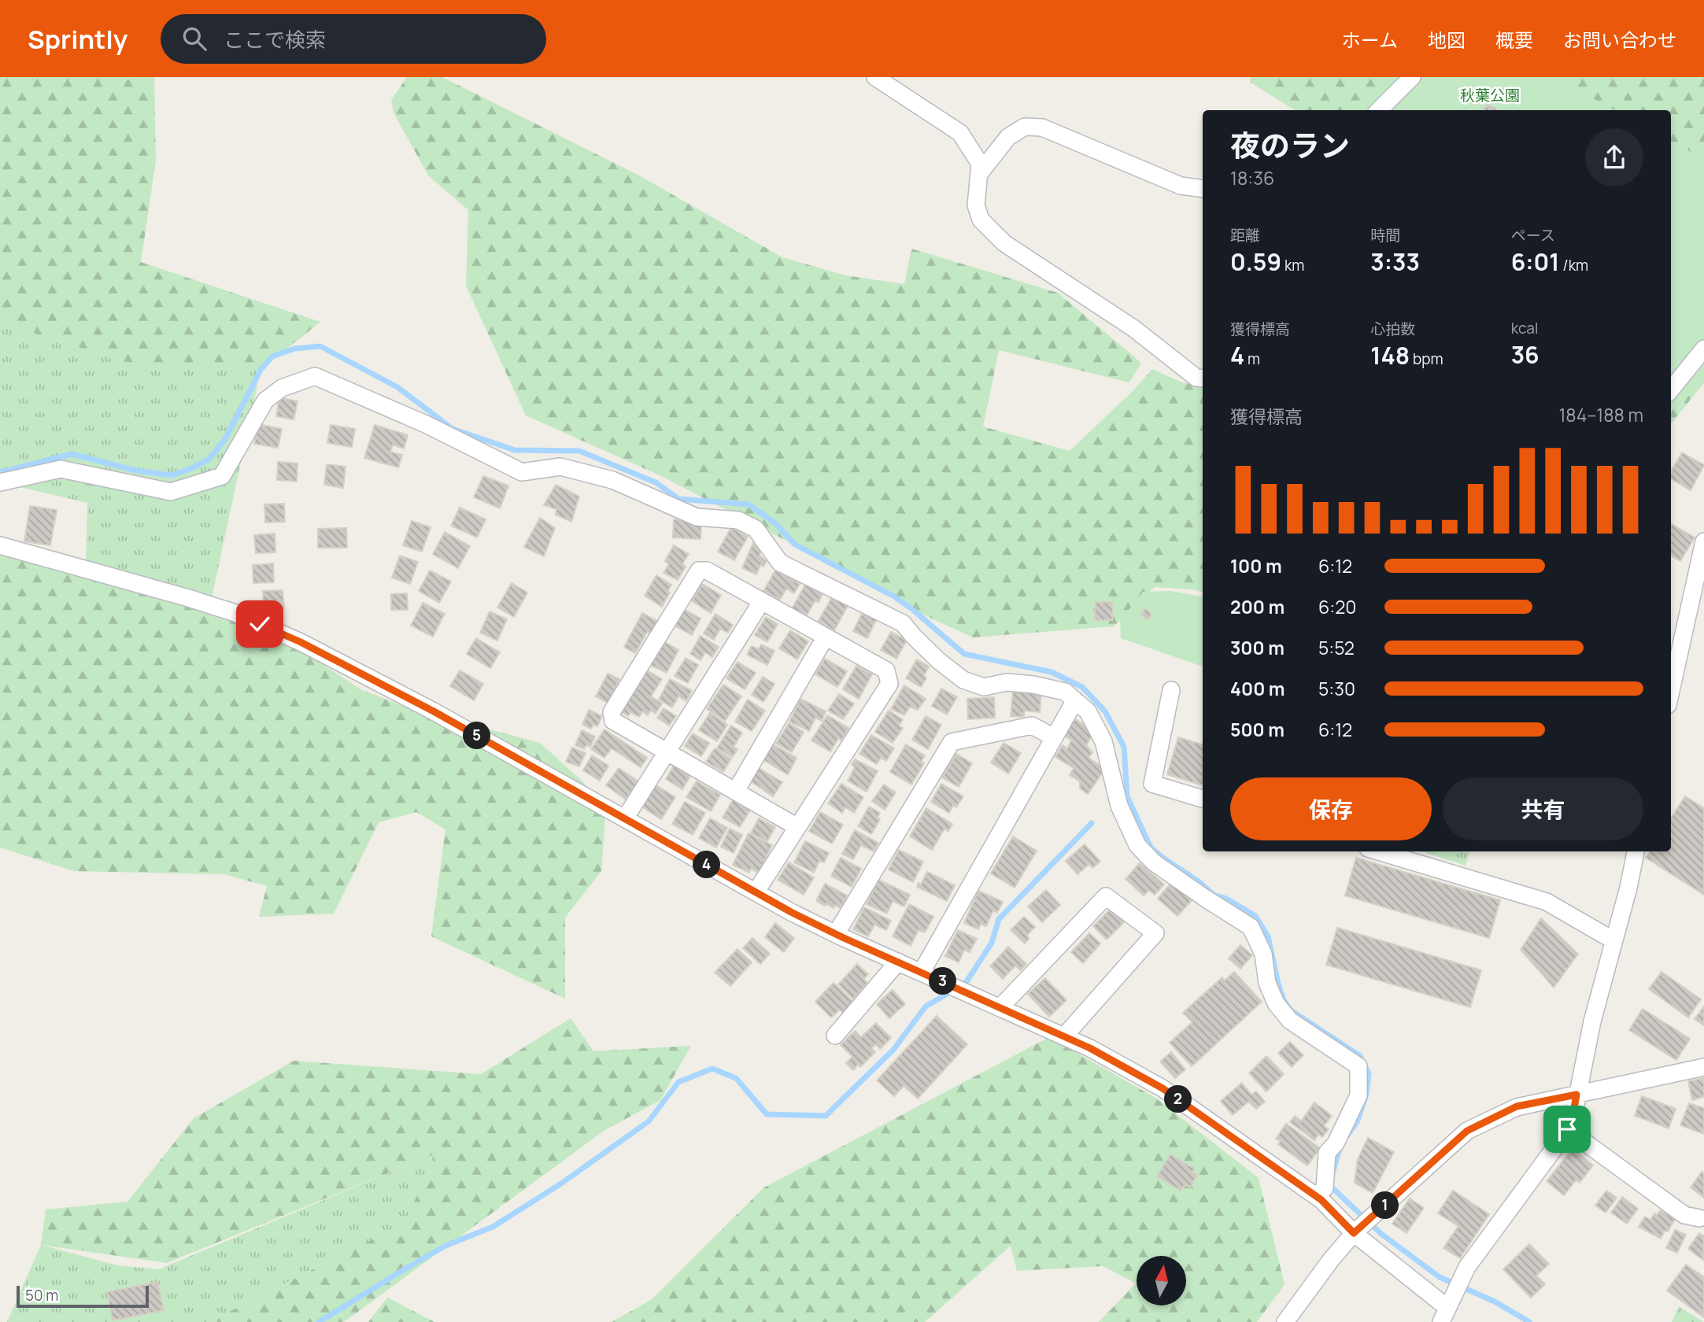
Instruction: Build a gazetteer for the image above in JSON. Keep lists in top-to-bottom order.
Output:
{
  "parks": ["秋葉公園"],
  "scale_bar": "50 m",
  "north": "top",
  "page": {
    "header": "Sprintly",
    "search": "ここで検索",
    "nav": [
      "ホーム",
      "地図",
      "概要",
      "お問い合わせ"
    ],
    "heading": ["夜のラン", "18:36"],
    "stats": [
      ["距離", "0.59 km"],
      ["時間", "3:33"],
      ["ペース", "6:01 /km"],
      ["獲得標高", "4 m"],
      ["心拍数", "148 bpm"],
      ["kcal", "36"]
    ],
    "chart": ["獲得標高", "184–188 m"],
    "list": [
      {
        "name": "100 m",
        "note": "6:12"
      },
      {
        "name": "200 m",
        "note": "6:20"
      },
      {
        "name": "300 m",
        "note": "5:52"
      },
      {
        "name": "400 m",
        "note": "5:30"
      },
      {
        "name": "500 m",
        "note": "6:12"
      }
    ],
    "pins": [
      "5",
      "4",
      "3",
      "2",
      "1"
    ],
    "buttons": ["保存", "共有"],
    "scale": "50 m"
  }
}
